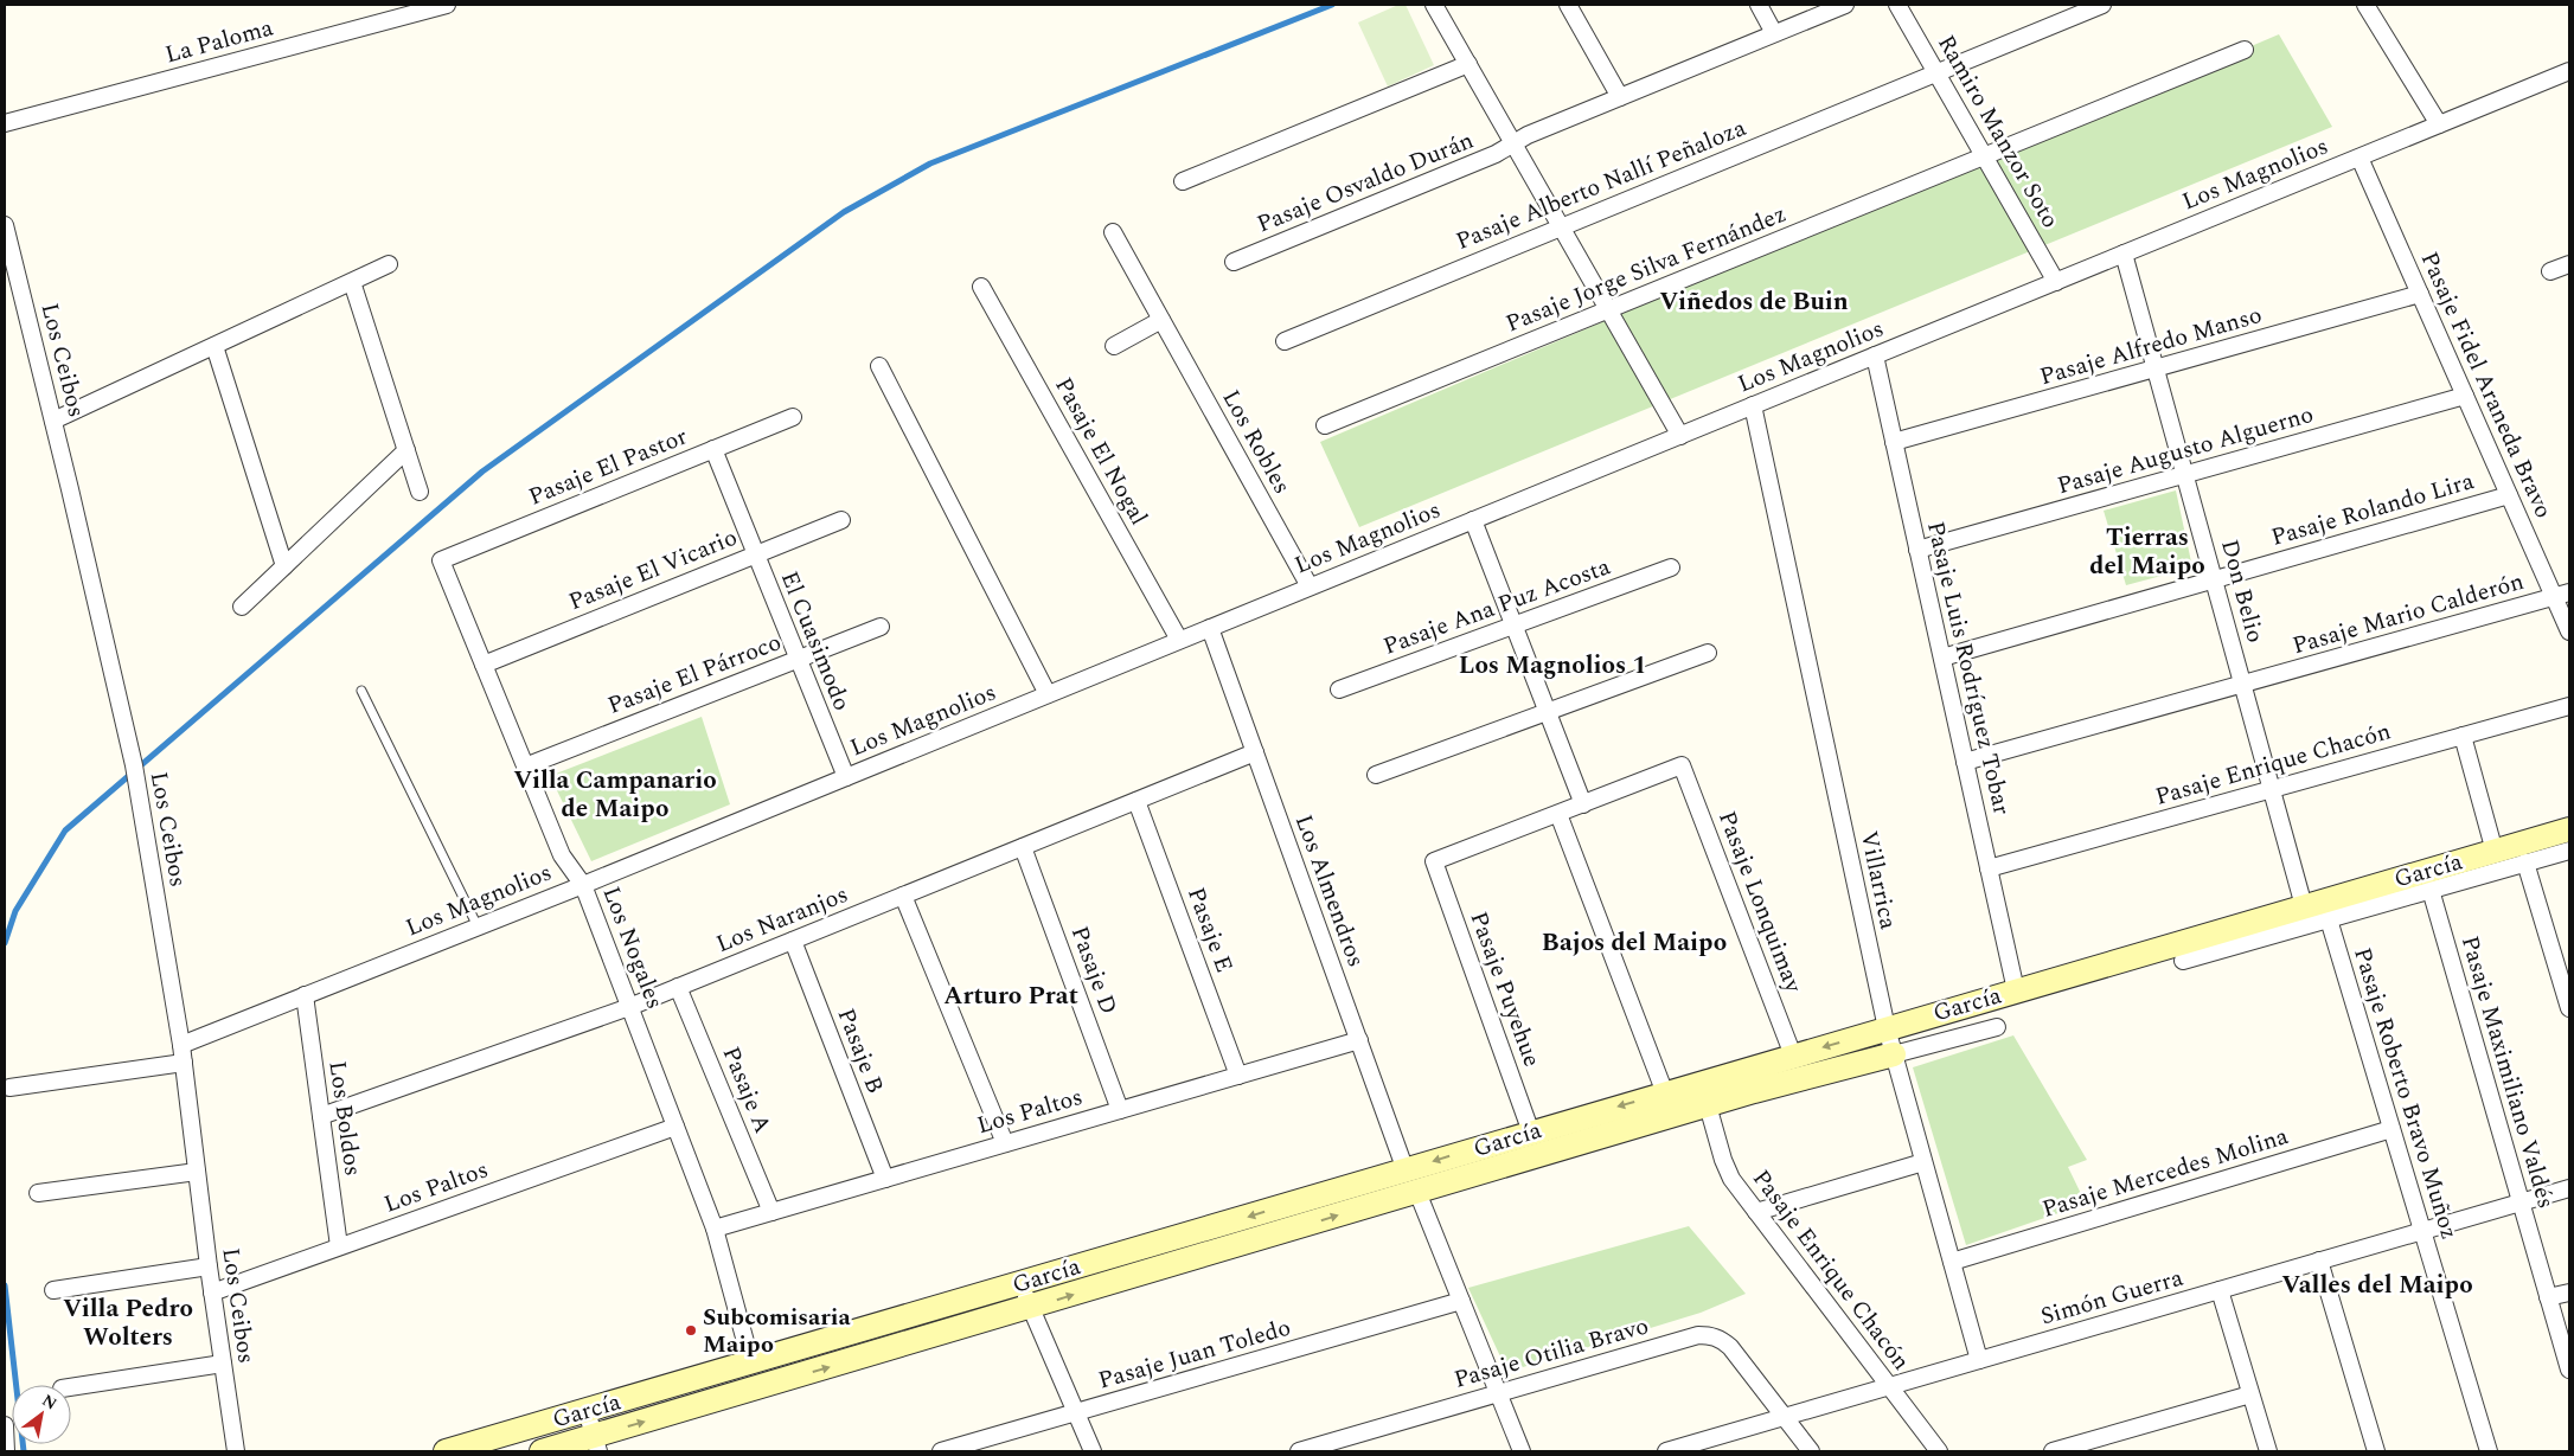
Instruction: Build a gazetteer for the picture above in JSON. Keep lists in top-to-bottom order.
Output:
{
  "streets": {
    "street": [
      "La Paloma",
      "Ramiro Manzor Soto",
      "Los Magnolios",
      "Pasaje Osvaldo Durán",
      "Pasaje Alberto Nallí Peñaloza",
      "Pasaje Jorge Silva Fernández",
      "Pasaje Alfredo Manso",
      "Los Ceibos",
      "Pasaje Fidel Araneda Bravo",
      "Los Robles",
      "Pasaje Augusto Alguerno",
      "Pasaje El Nogal",
      "Pasaje El Pastor",
      "Pasaje Rolando Lira",
      "Pasaje El Vicario",
      "Don Belio",
      "Pasaje Ana Puz Acosta",
      "Pasaje Mario Calderón",
      "El Cuasimodo",
      "Pasaje Luis Rodríguez Tobar",
      "Pasaje El Párroco",
      "Pasaje Enrique Chacón",
      "García",
      "Villarrica",
      "Los Almendros",
      "Pasaje Lonquimay",
      "Los Naranjos",
      "Pasaje E",
      "Los Nogales",
      "Pasaje D",
      "Pasaje Puyehue",
      "Pasaje B",
      "Pasaje Maximiliano Valdés",
      "Pasaje A",
      "Pasaje Roberto Bravo Muñoz",
      "Los Paltos",
      "Los Boldos",
      "Pasaje Mercedes Molina",
      "Simón Guerra",
      "Pasaje Otilia Bravo",
      "Pasaje Juan Toledo"
    ]
  },
  "crossings": [
    ["Ramiro Manzor Soto", "Los Magnolios"],
    ["Ramiro Manzor Soto", "Pasaje Alberto Nallí Peñaloza"],
    ["Ramiro Manzor Soto", "Pasaje Jorge Silva Fernández"],
    ["Los Magnolios", "Los Ceibos"],
    ["Los Magnolios", "Pasaje Fidel Araneda Bravo"],
    ["Los Magnolios", "Los Robles"],
    ["Los Magnolios", "Pasaje El Nogal"],
    ["Los Magnolios", "Don Belio"],
    ["Los Magnolios", "El Cuasimodo"],
    ["Los Magnolios", "Pasaje Luis Rodríguez Tobar"],
    ["Los Magnolios", "Villarrica"],
    ["Los Magnolios", "Los Almendros"],
    ["Los Magnolios", "Los Nogales"],
    ["Los Magnolios", "Los Boldos"],
    ["Pasaje Alfredo Manso", "Pasaje Fidel Araneda Bravo"],
    ["Pasaje Alfredo Manso", "Don Belio"],
    ["Pasaje Alfredo Manso", "Pasaje Luis Rodríguez Tobar"],
    ["Los Ceibos", "Los Paltos"],
    ["Pasaje Fidel Araneda Bravo", "Pasaje Augusto Alguerno"],
    ["Pasaje Fidel Araneda Bravo", "Pasaje Rolando Lira"],
    ["Pasaje Fidel Araneda Bravo", "Pasaje Mario Calderón"],
    ["Pasaje Augusto Alguerno", "Don Belio"],
    ["Pasaje Augusto Alguerno", "Pasaje Luis Rodríguez Tobar"],
    ["Pasaje El Pastor", "El Cuasimodo"],
    ["Pasaje El Pastor", "Los Nogales"],
    ["Pasaje Rolando Lira", "Don Belio"],
    ["Pasaje Rolando Lira", "Pasaje Luis Rodríguez Tobar"],
    ["Pasaje El Vicario", "El Cuasimodo"],
    ["Pasaje El Vicario", "Los Nogales"],
    ["Don Belio", "Pasaje Mario Calderón"],
    ["Don Belio", "Pasaje Enrique Chacón"],
    ["Don Belio", "García"],
    ["Pasaje Mario Calderón", "Pasaje Luis Rodríguez Tobar"],
    ["El Cuasimodo", "Pasaje El Párroco"],
    ["Pasaje Luis Rodríguez Tobar", "Pasaje Enrique Chacón"],
    ["Pasaje Luis Rodríguez Tobar", "García"],
    ["Pasaje El Párroco", "Los Nogales"],
    ["Pasaje Enrique Chacón", "García"],
    ["Pasaje Enrique Chacón", "Simón Guerra"],
    ["García", "Villarrica"],
    ["García", "Los Almendros"],
    ["García", "Pasaje Lonquimay"],
    ["García", "Los Nogales"],
    ["García", "Pasaje Puyehue"],
    ["García", "Pasaje Maximiliano Valdés"],
    ["García", "Pasaje Roberto Bravo Muñoz"],
    ["Villarrica", "Pasaje Mercedes Molina"],
    ["Villarrica", "Simón Guerra"],
    ["Los Almendros", "Los Naranjos"],
    ["Los Almendros", "Los Paltos"],
    ["Los Naranjos", "Pasaje E"],
    ["Los Naranjos", "Los Nogales"],
    ["Los Naranjos", "Pasaje D"],
    ["Los Naranjos", "Pasaje B"],
    ["Los Naranjos", "Pasaje A"],
    ["Los Naranjos", "Los Boldos"],
    ["Pasaje E", "Los Paltos"],
    ["Los Nogales", "Los Paltos"],
    ["Pasaje D", "Los Paltos"],
    ["Pasaje B", "Los Paltos"],
    ["Pasaje Maximiliano Valdés", "Simón Guerra"],
    ["Pasaje A", "Los Paltos"],
    ["Pasaje Roberto Bravo Muñoz", "Pasaje Mercedes Molina"],
    ["Pasaje Roberto Bravo Muñoz", "Simón Guerra"],
    ["Los Paltos", "Los Boldos"],
    ["Simón Guerra", "Pasaje Otilia Bravo"]
  ],
  "districts": [
    "Viñedos de Buin",
    "Tierras del Maipo",
    "Los Magnolios 1",
    "Villa Campanario de Maipo",
    "Bajos del Maipo",
    "Arturo Prat",
    "Valles del Maipo",
    "Villa Pedro Wolters"
  ],
  "places": ["Subcomisaria Maipo"],
  "north": "top right"
}
